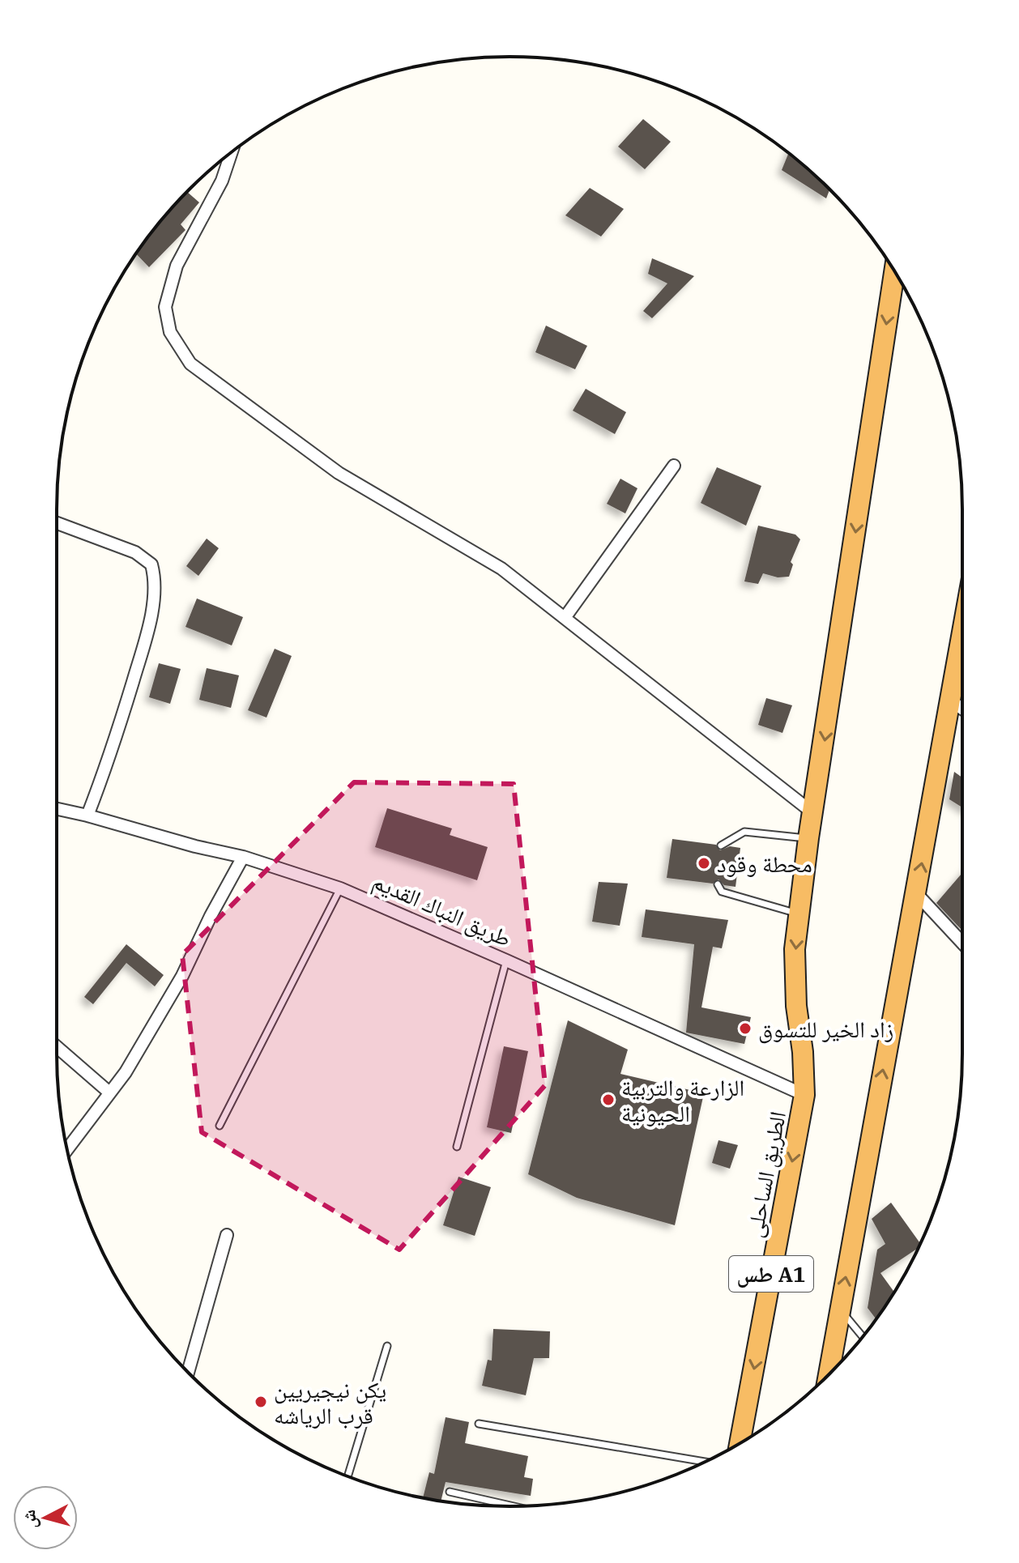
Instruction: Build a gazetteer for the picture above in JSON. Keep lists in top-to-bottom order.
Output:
{
  "streets": {
    "highway": ["الطريق الساحلى", "طس A1"],
    "street": ["طريق النباك القديم"]
  },
  "crossings": [
    ["طريق النباك القديم", "الطريق الساحلى"]
  ],
  "places": [
    "محطة وقود",
    "زاد الخير للتسوق",
    "الزارعة والتربية الحيونية",
    "يكن نيجيريين قرب الرياشه"
  ],
  "north": "left"
}
